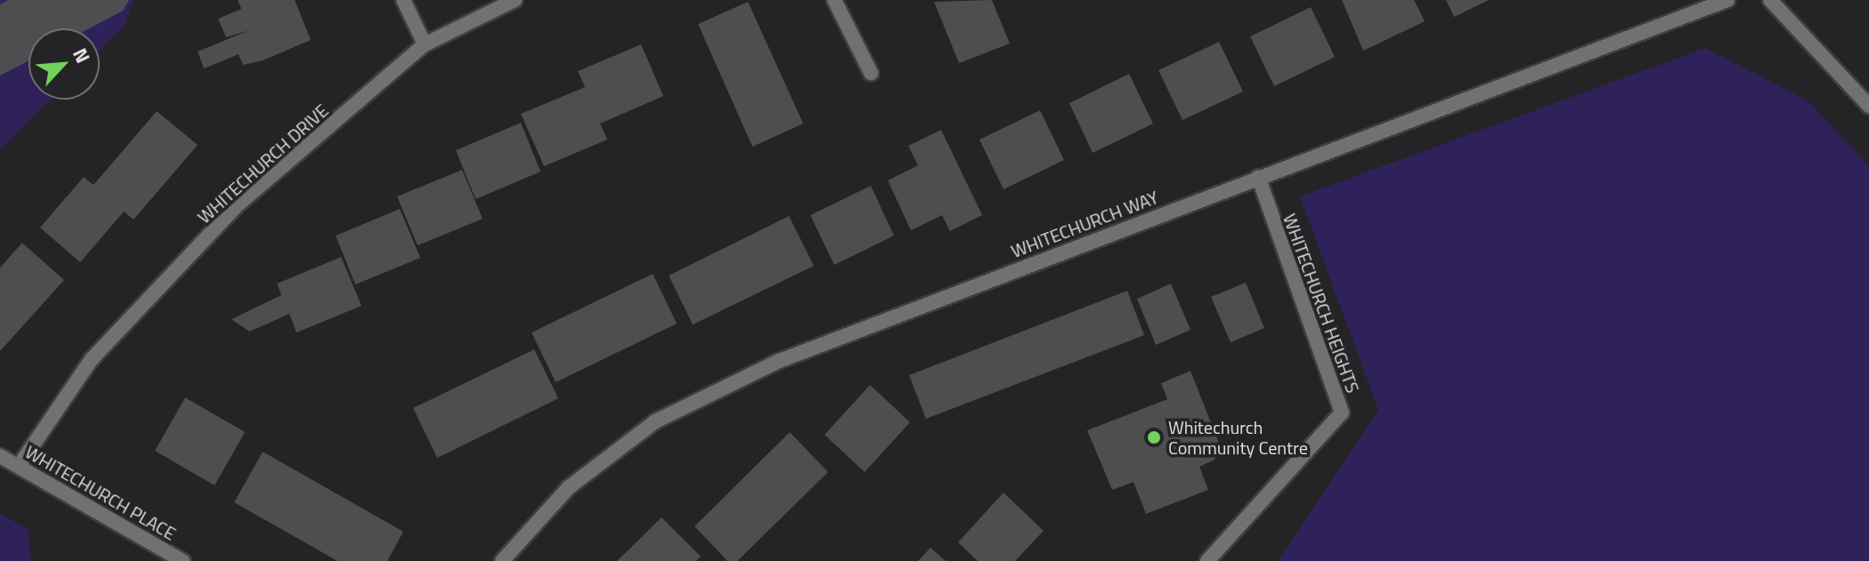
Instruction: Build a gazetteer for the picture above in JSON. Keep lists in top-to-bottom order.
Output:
{
  "streets": {
    "street": [
      "WHITECHURCH DRIVE",
      "WHITECHURCH WAY",
      "WHITECHURCH HEIGHTS",
      "WHITECHURCH PLACE"
    ]
  },
  "crossings": [
    ["WHITECHURCH DRIVE", "WHITECHURCH PLACE"],
    ["WHITECHURCH WAY", "WHITECHURCH HEIGHTS"]
  ],
  "places": ["Whitechurch Community Centre"],
  "north": "top right"
}
